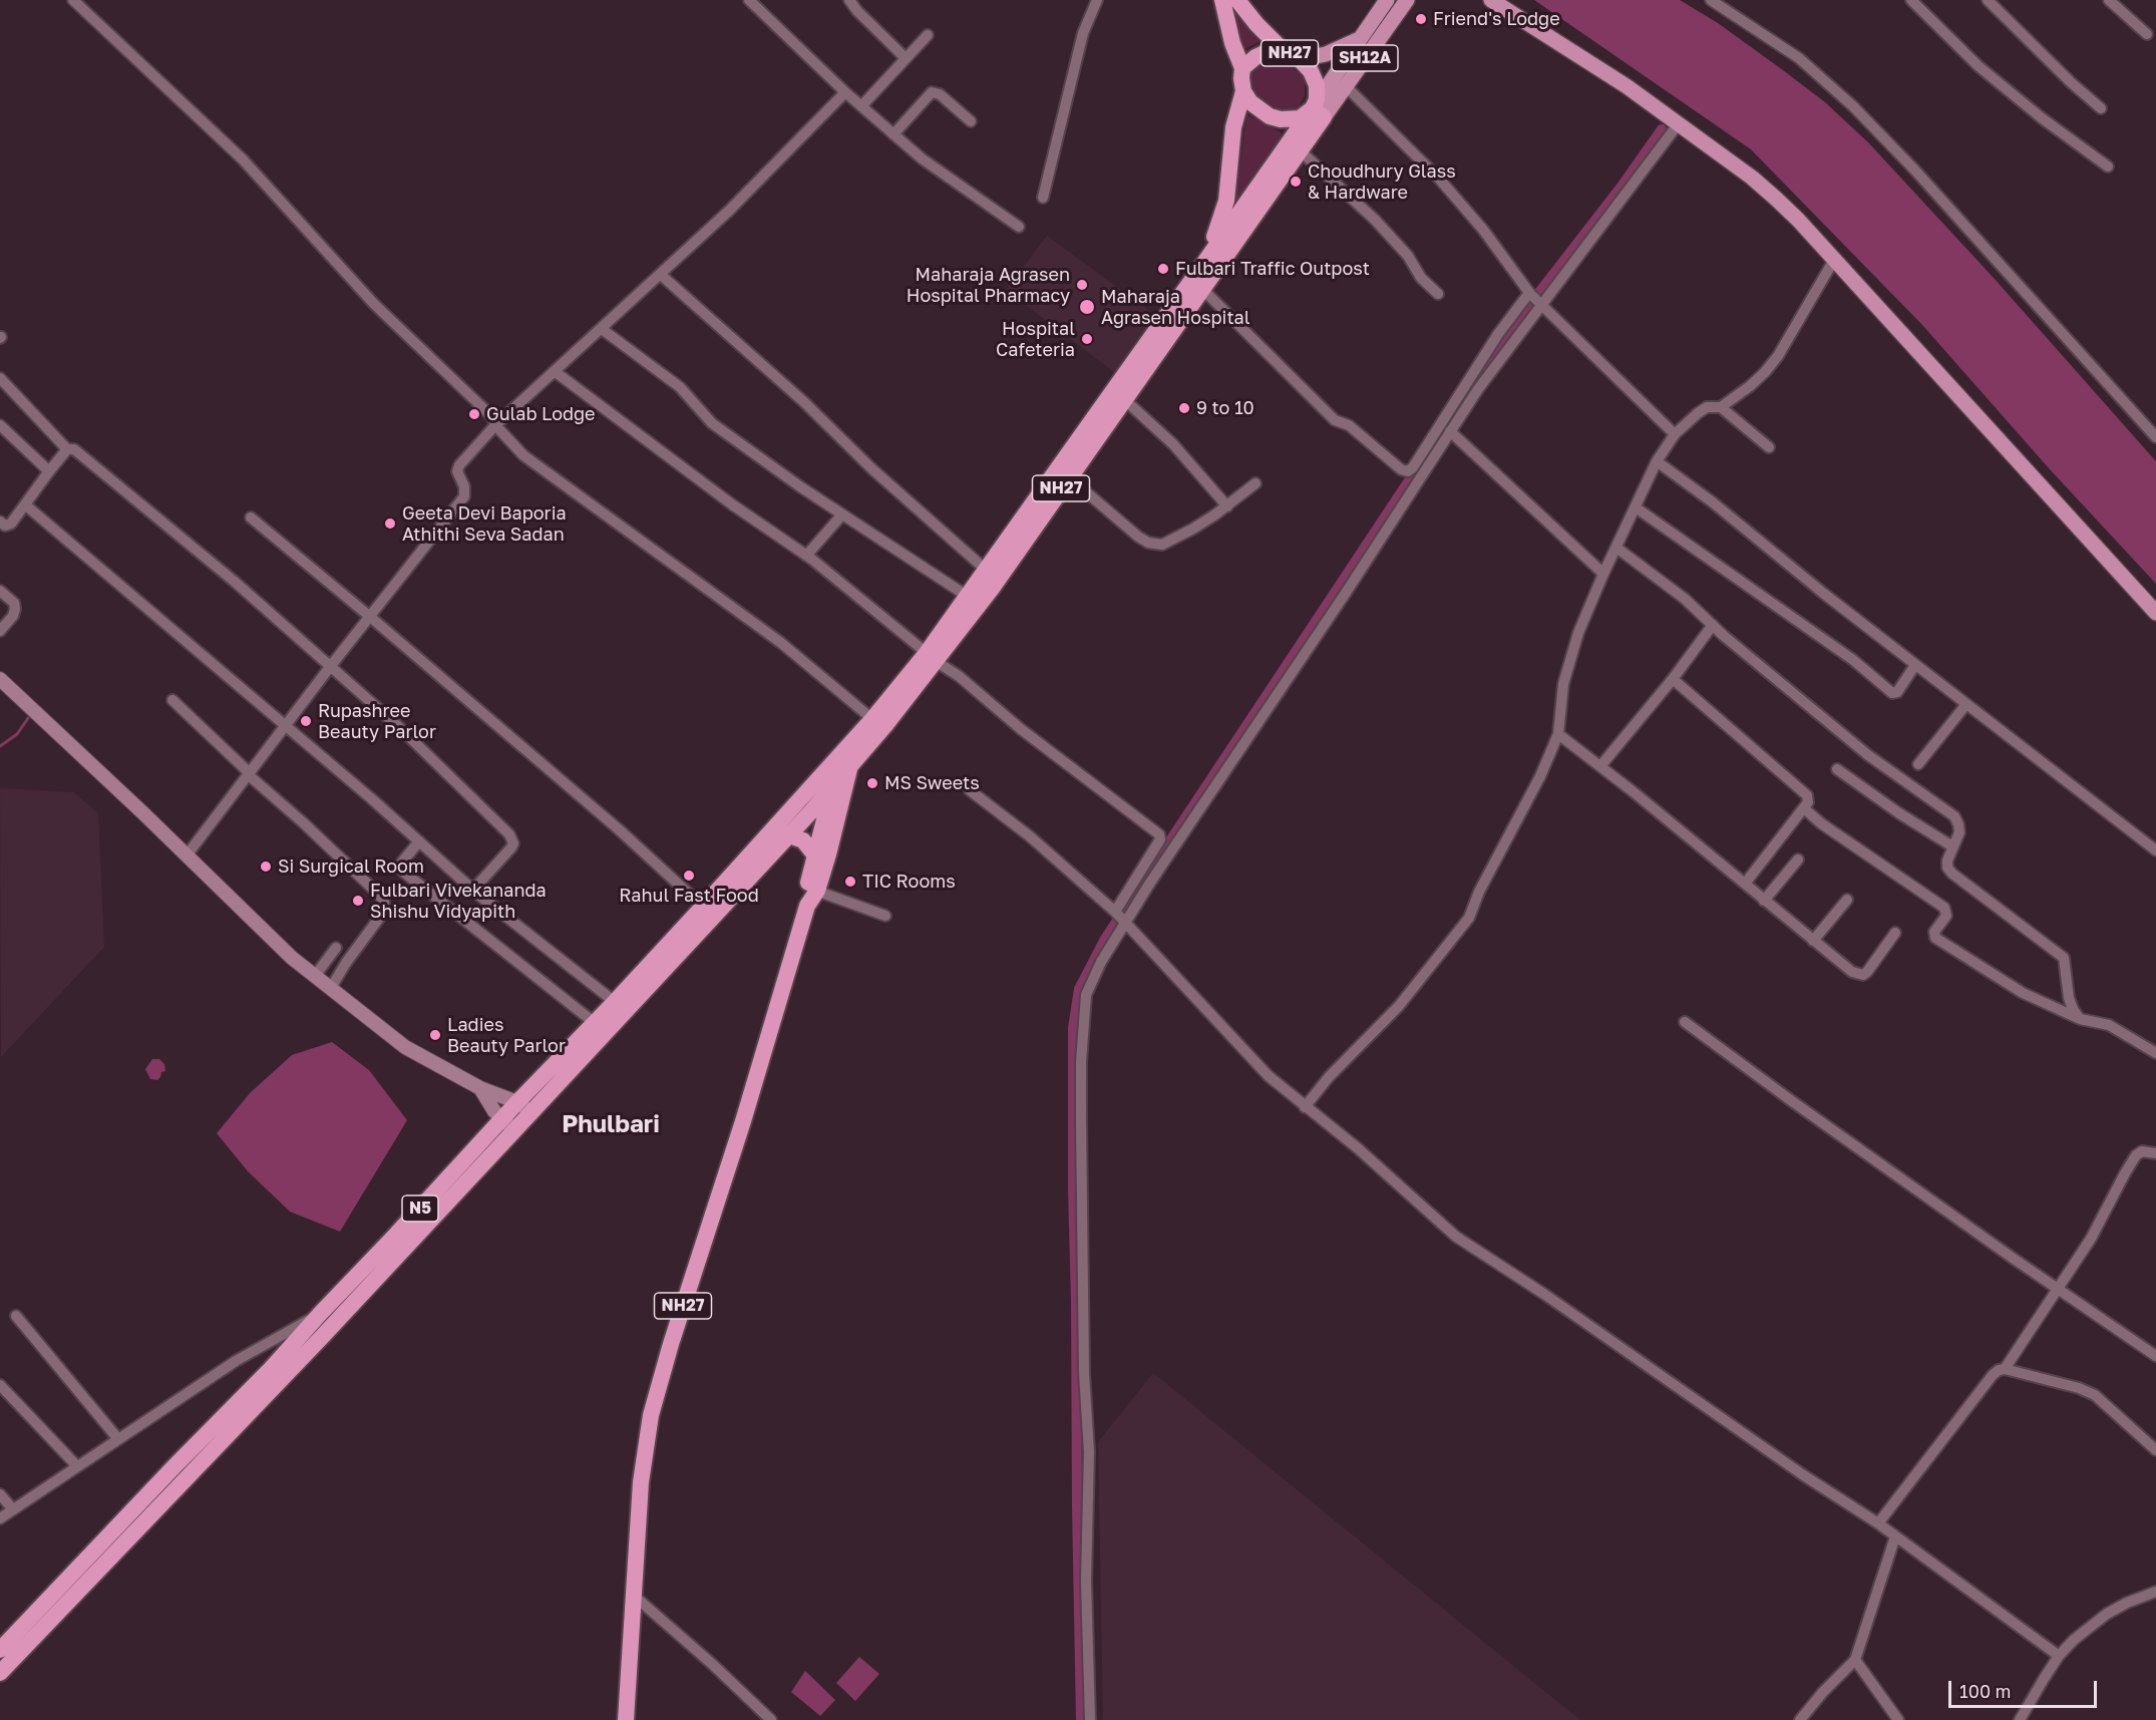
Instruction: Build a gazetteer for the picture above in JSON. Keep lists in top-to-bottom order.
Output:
{
  "streets": {
    "highway": ["NH27", "N5"],
    "main road": ["SH12A"]
  },
  "crossings": [
    ["NH27", "SH12A"],
    ["NH27", "N5"]
  ],
  "districts": ["Phulbari"],
  "places": [
    "Friend's Lodge",
    "Choudhury Glass & Hardware",
    "Fulbari Traffic Outpost",
    "Maharaja Agrasen Hospital Pharmacy",
    "Maharaja Agrasen Hospital",
    "Hospital Cafeteria",
    "9 to 10",
    "Gulab Lodge",
    "Geeta Devi Baporia Athithi Seva Sadan",
    "Rupashree Beauty Parlor",
    "MS Sweets",
    "Si Surgical Room",
    "Rahul Fast Food",
    "TIC Rooms",
    "Fulbari Vivekananda Shishu Vidyapith",
    "Ladies Beauty Parlor"
  ],
  "scale_bar": "100 m"
}
